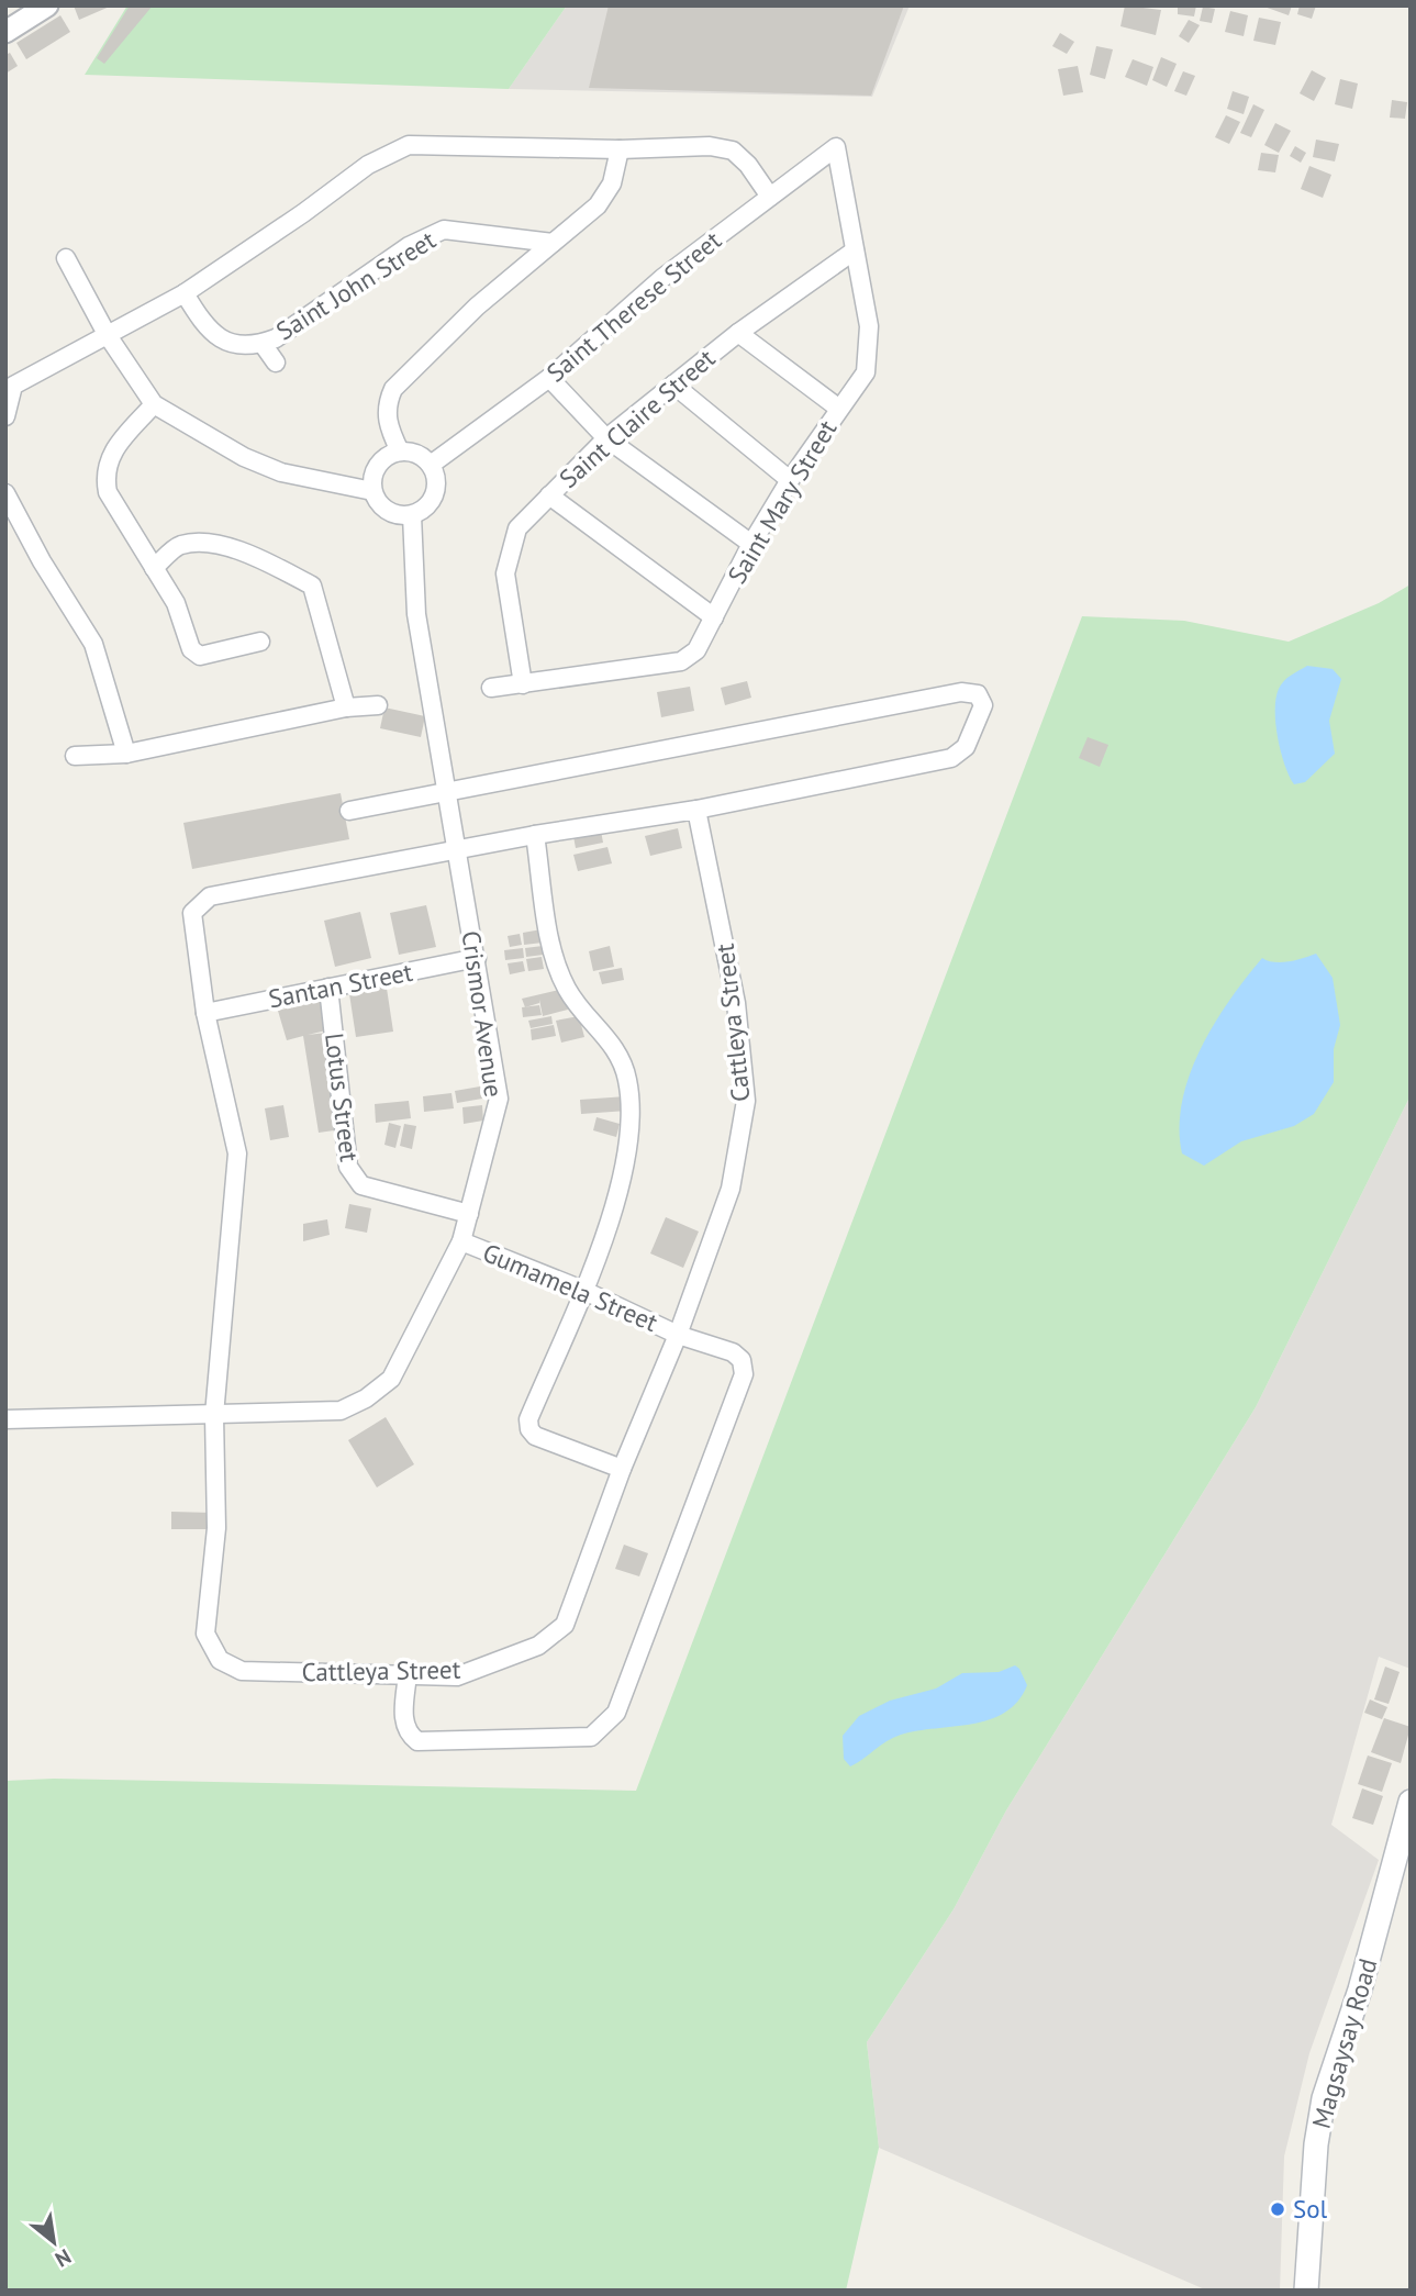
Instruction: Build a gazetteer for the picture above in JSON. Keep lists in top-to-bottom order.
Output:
{
  "streets": {
    "main road": ["Magsaysay Road"],
    "street": [
      "Saint John Street",
      "Saint Therese Street",
      "Saint Claire Street",
      "Saint Mary Street",
      "Santan Street",
      "Crismor Avenue",
      "Cattleya Street",
      "Lotus Street",
      "Gumamela Street"
    ]
  },
  "crossings": [
    ["Saint Therese Street", "Saint Mary Street"],
    ["Saint Therese Street", "Crismor Avenue"],
    ["Saint Claire Street", "Saint Mary Street"],
    ["Santan Street", "Crismor Avenue"],
    ["Santan Street", "Cattleya Street"],
    ["Santan Street", "Lotus Street"],
    ["Crismor Avenue", "Cattleya Street"],
    ["Crismor Avenue", "Lotus Street"],
    ["Crismor Avenue", "Gumamela Street"],
    ["Cattleya Street", "Gumamela Street"]
  ],
  "places": ["Sol"],
  "north": "bottom right"
}
